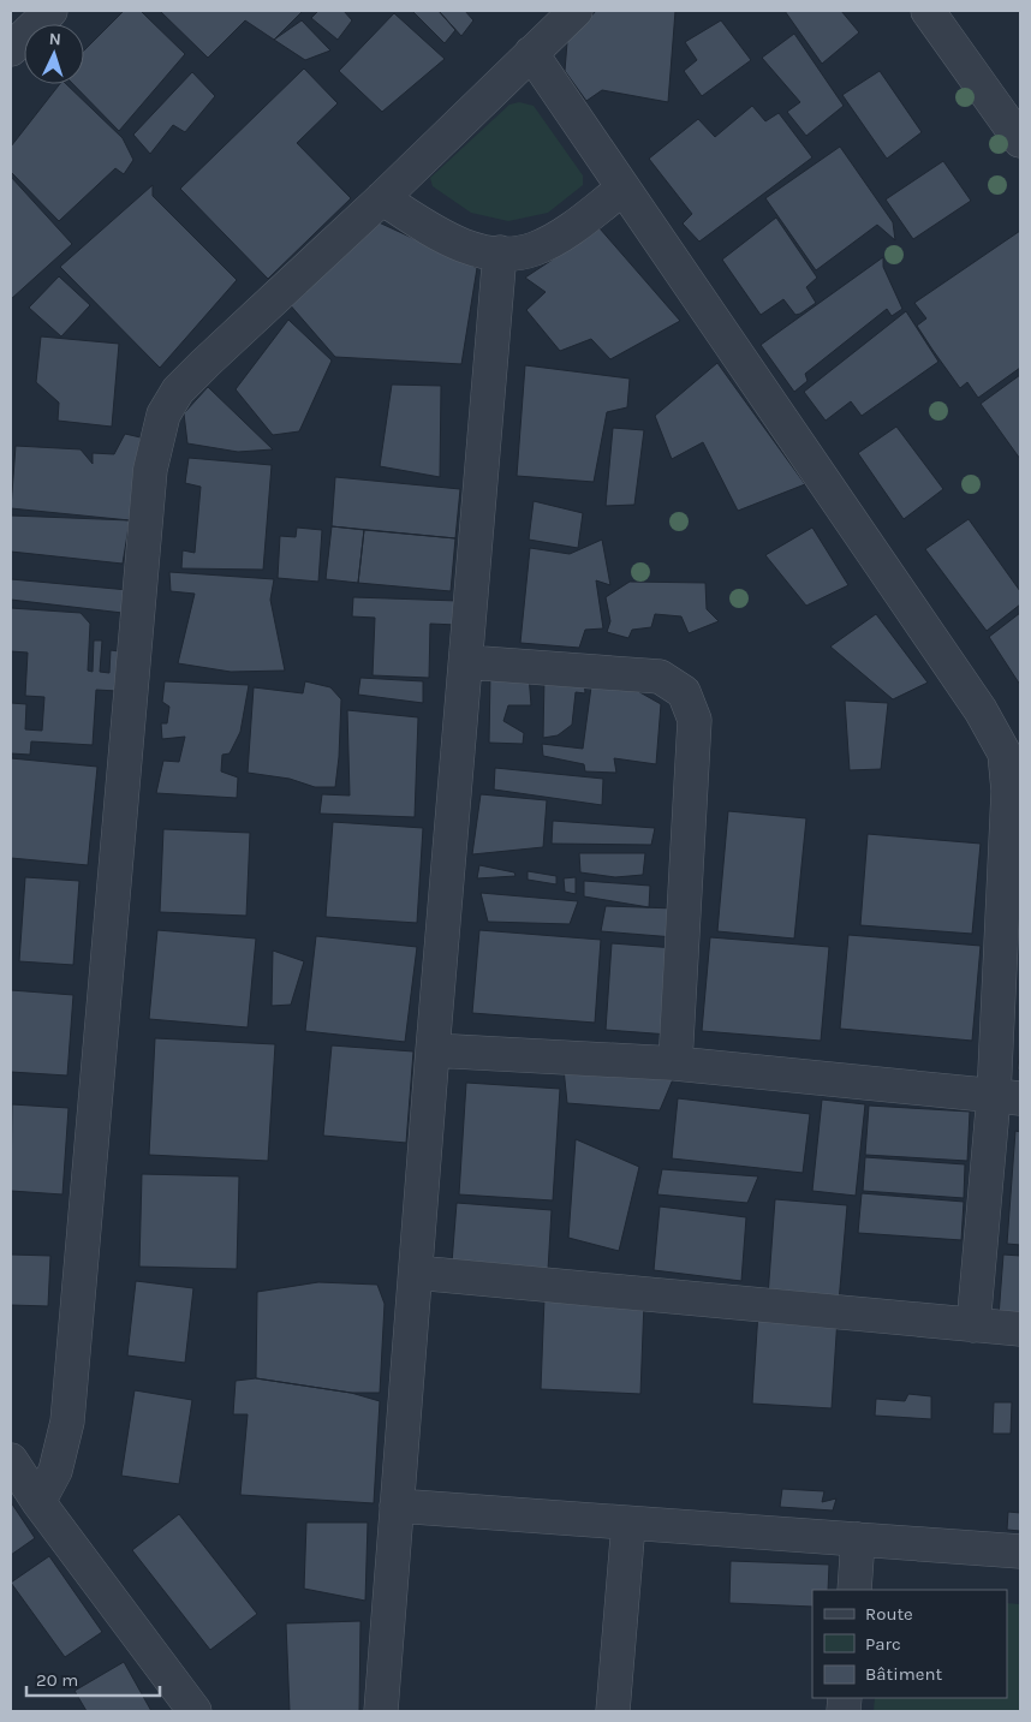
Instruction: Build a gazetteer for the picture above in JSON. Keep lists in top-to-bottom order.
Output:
{
  "legend": ["Route", "Parc", "Bâtiment"],
  "scale_bar": "20 m",
  "north": "top"
}
